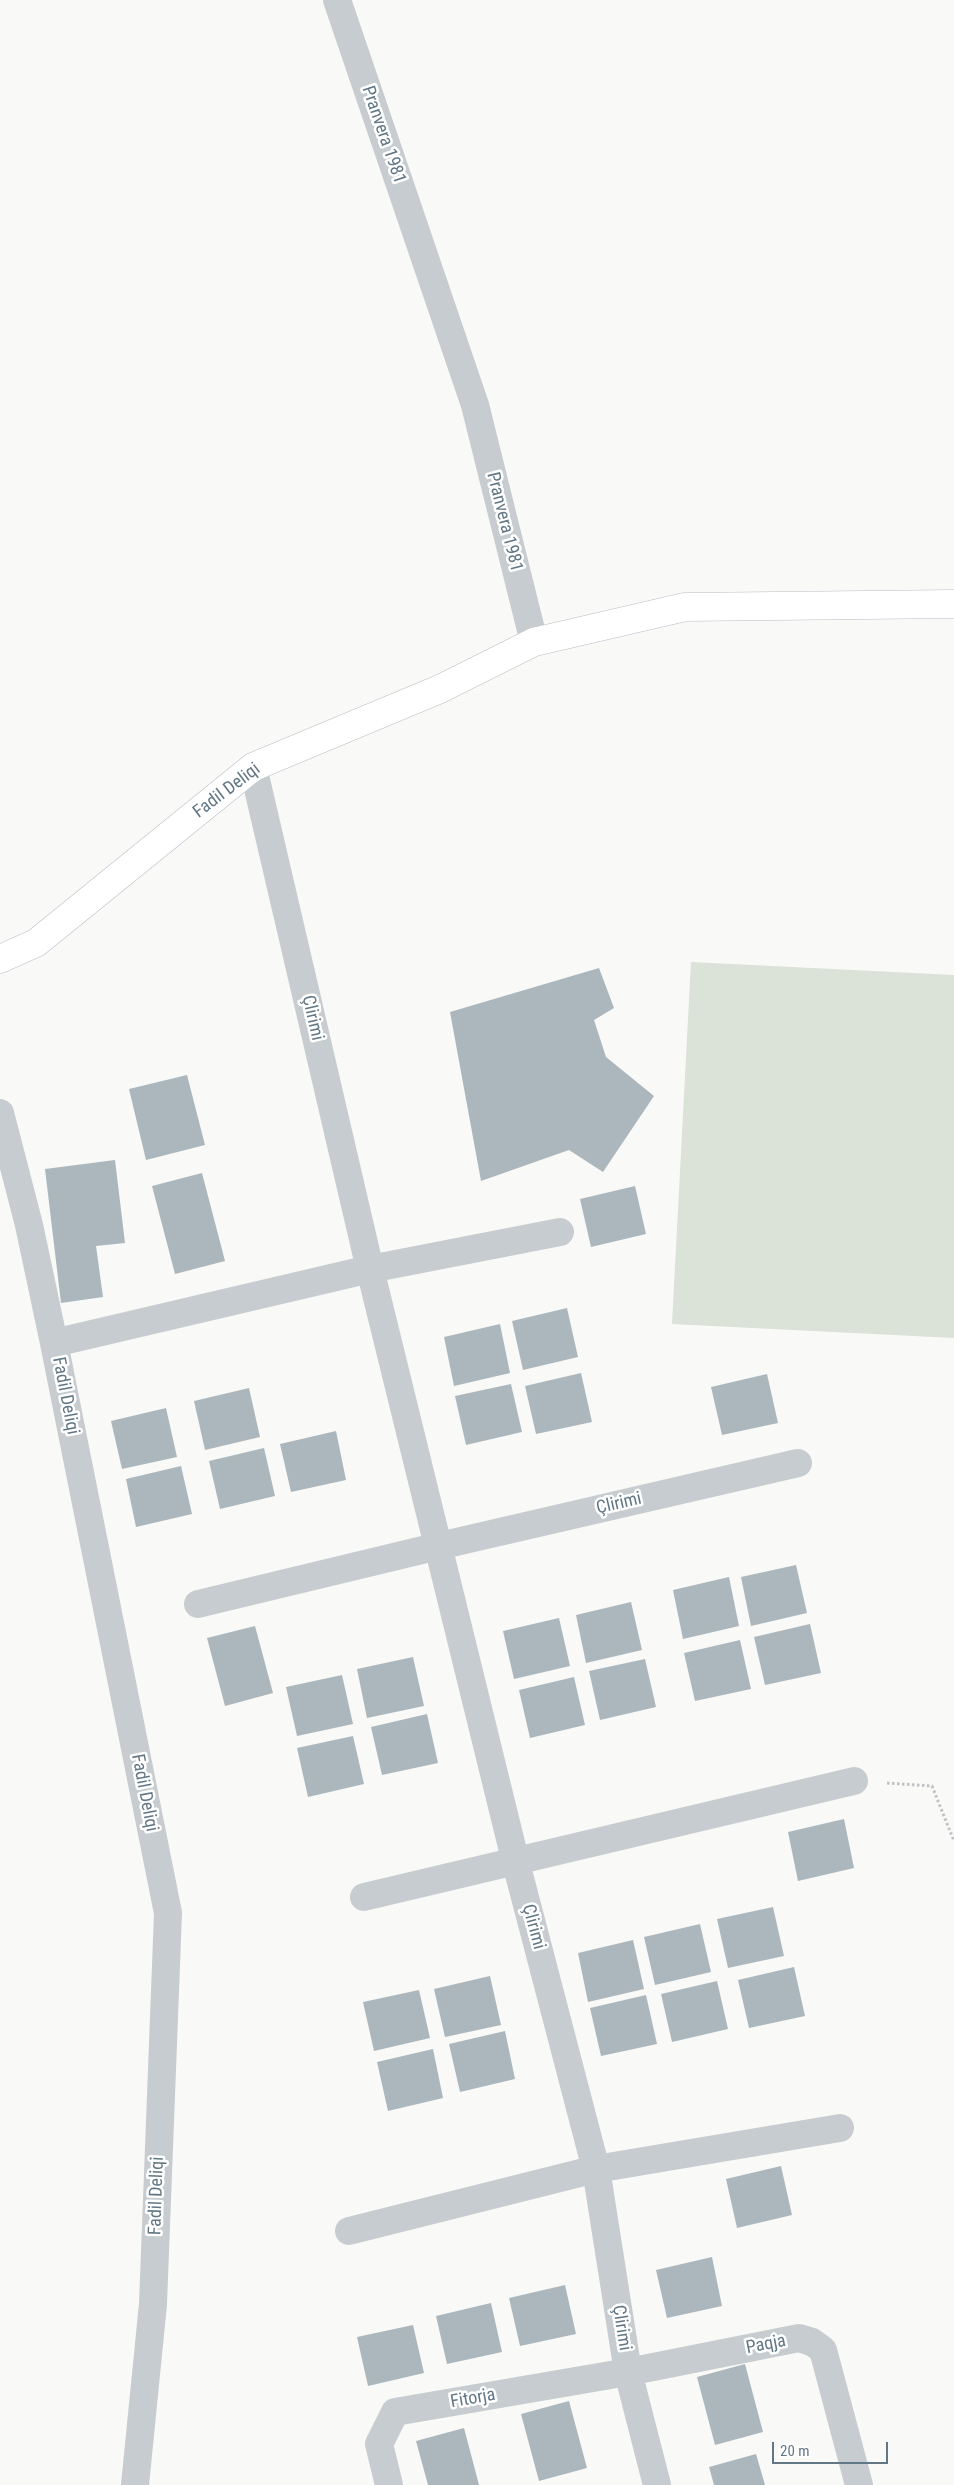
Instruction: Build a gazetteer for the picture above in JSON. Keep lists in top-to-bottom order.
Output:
{
  "streets": {
    "main road": ["Fadil Deliqi"],
    "street": [
      "Pranvera 1981",
      "Çlirimi",
      "Paqja",
      "Fitorja"
    ]
  },
  "crossings": [
    ["Pranvera 1981", "Fadil Deliqi"],
    ["Fadil Deliqi", "Çlirimi"],
    ["Çlirimi", "Paqja"],
    ["Çlirimi", "Fitorja"],
    ["Paqja", "Fitorja"]
  ],
  "scale_bar": "20 m"
}
